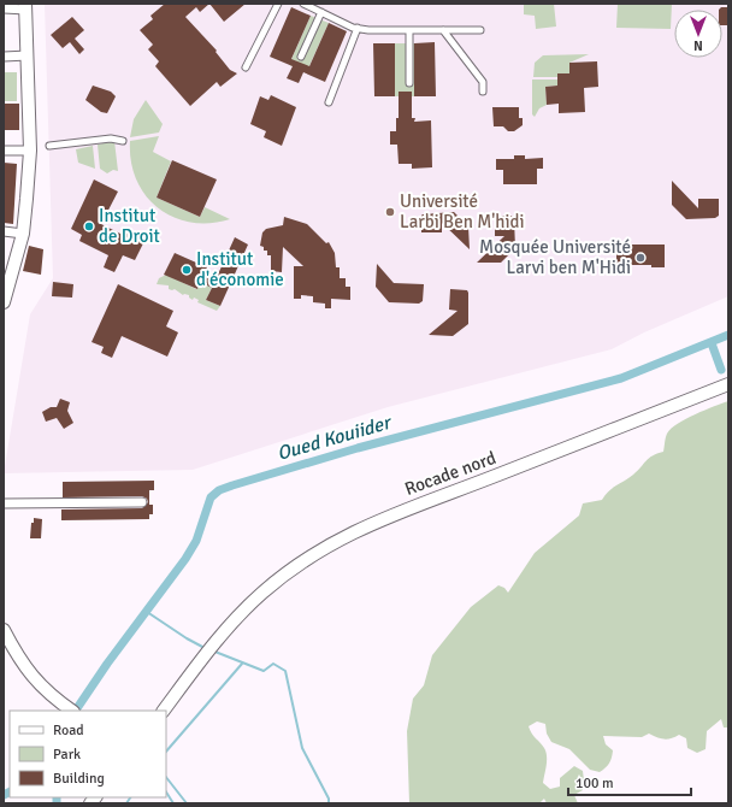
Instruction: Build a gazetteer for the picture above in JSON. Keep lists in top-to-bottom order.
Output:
{
  "streets": {
    "main road": ["Rocade nord"]
  },
  "water": ["Oued Kouiider"],
  "places": [
    "Université Larbi Ben M'hidi",
    "Institut de Droit",
    "Mosquée Université Larvi ben M'Hidi",
    "Institut d'économie"
  ],
  "legend": ["Road", "Park", "Building"],
  "scale_bar": "100 m",
  "north": "bottom"
}
